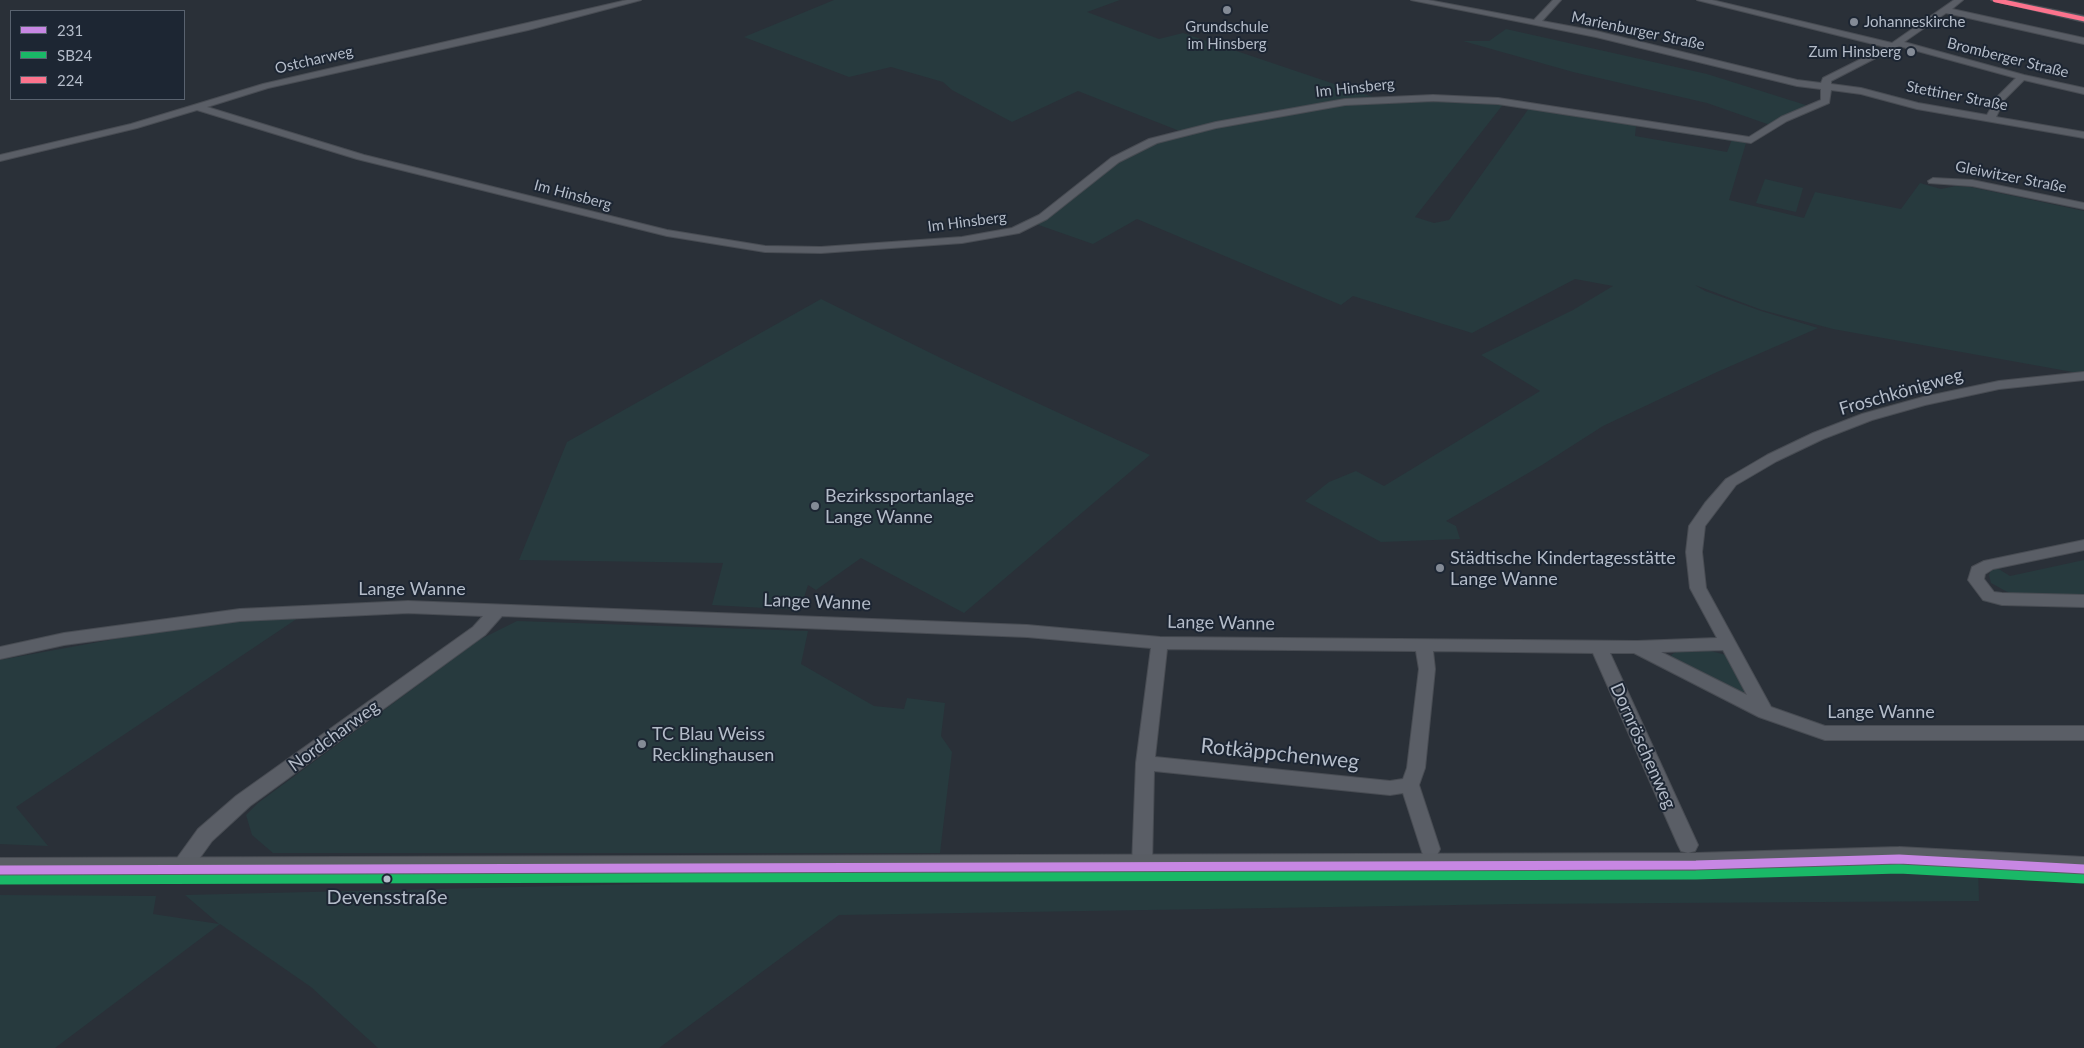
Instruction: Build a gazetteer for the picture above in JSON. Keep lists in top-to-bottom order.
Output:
{
  "streets": {
    "street": [
      "Marienburger Straße",
      "Bromberger Straße",
      "Ostcharweg",
      "Im Hinsberg",
      "Stettiner Straße",
      "Gleiwitzer Straße",
      "Froschkönigweg",
      "Lange Wanne",
      "Nordcharweg",
      "Dornröschenweg",
      "Rotkäppchenweg"
    ]
  },
  "crossings": [
    ["Marienburger Straße", "Im Hinsberg"],
    ["Marienburger Straße", "Stettiner Straße"],
    ["Ostcharweg", "Im Hinsberg"],
    ["Im Hinsberg", "Stettiner Straße"],
    ["Froschkönigweg", "Lange Wanne"],
    ["Lange Wanne", "Nordcharweg"],
    ["Lange Wanne", "Dornröschenweg"]
  ],
  "places": [
    "Grundschule im Hinsberg",
    "Johanneskirche",
    "Zum Hinsberg",
    "Bezirkssportanlage Lange Wanne",
    "Städtische Kindertagesstätte Lange Wanne",
    "TC Blau Weiss Recklinghausen",
    "Devensstraße"
  ],
  "lines": ["transit line 224", "transit line 231", "transit line SB24"],
  "legend": ["231", "SB24", "224"]
}
